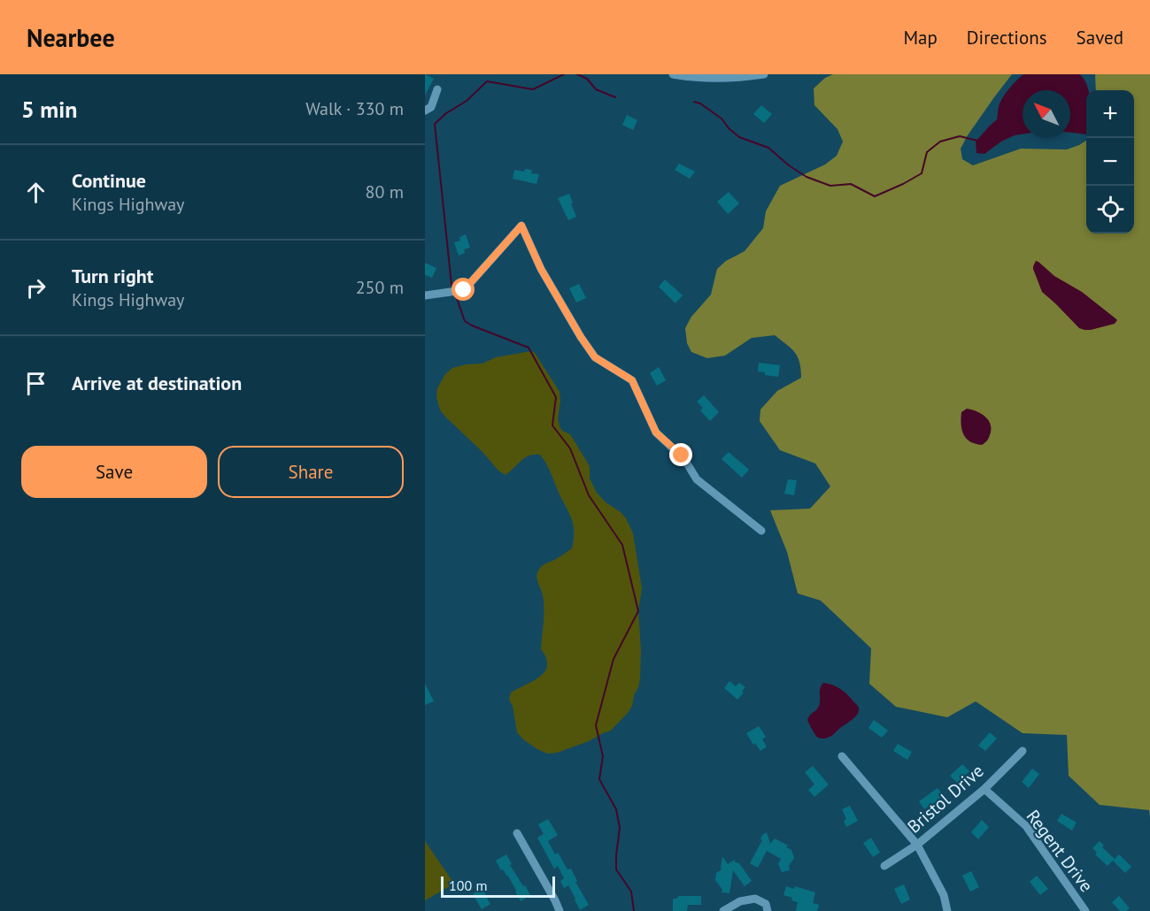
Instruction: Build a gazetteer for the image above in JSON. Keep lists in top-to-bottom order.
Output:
{
  "streets": {
    "street": ["Bristol Drive", "Regent Drive"]
  },
  "crossings": [
    ["Bristol Drive", "Regent Drive"]
  ],
  "scale_bar": "100 m",
  "north": "top left",
  "page": {
    "header": "Nearbee",
    "nav": ["Map", "Directions", "Saved"],
    "heading": ["5 min", "Walk · 330 m"],
    "map_buttons": ["+", "−"],
    "list": [
      ["Continue", "Kings Highway", "80 m"],
      ["Turn right", "Kings Highway", "250 m"],
      "Arrive at destination"
    ],
    "buttons": ["Save", "Share"],
    "scale": "100 m"
  }
}
